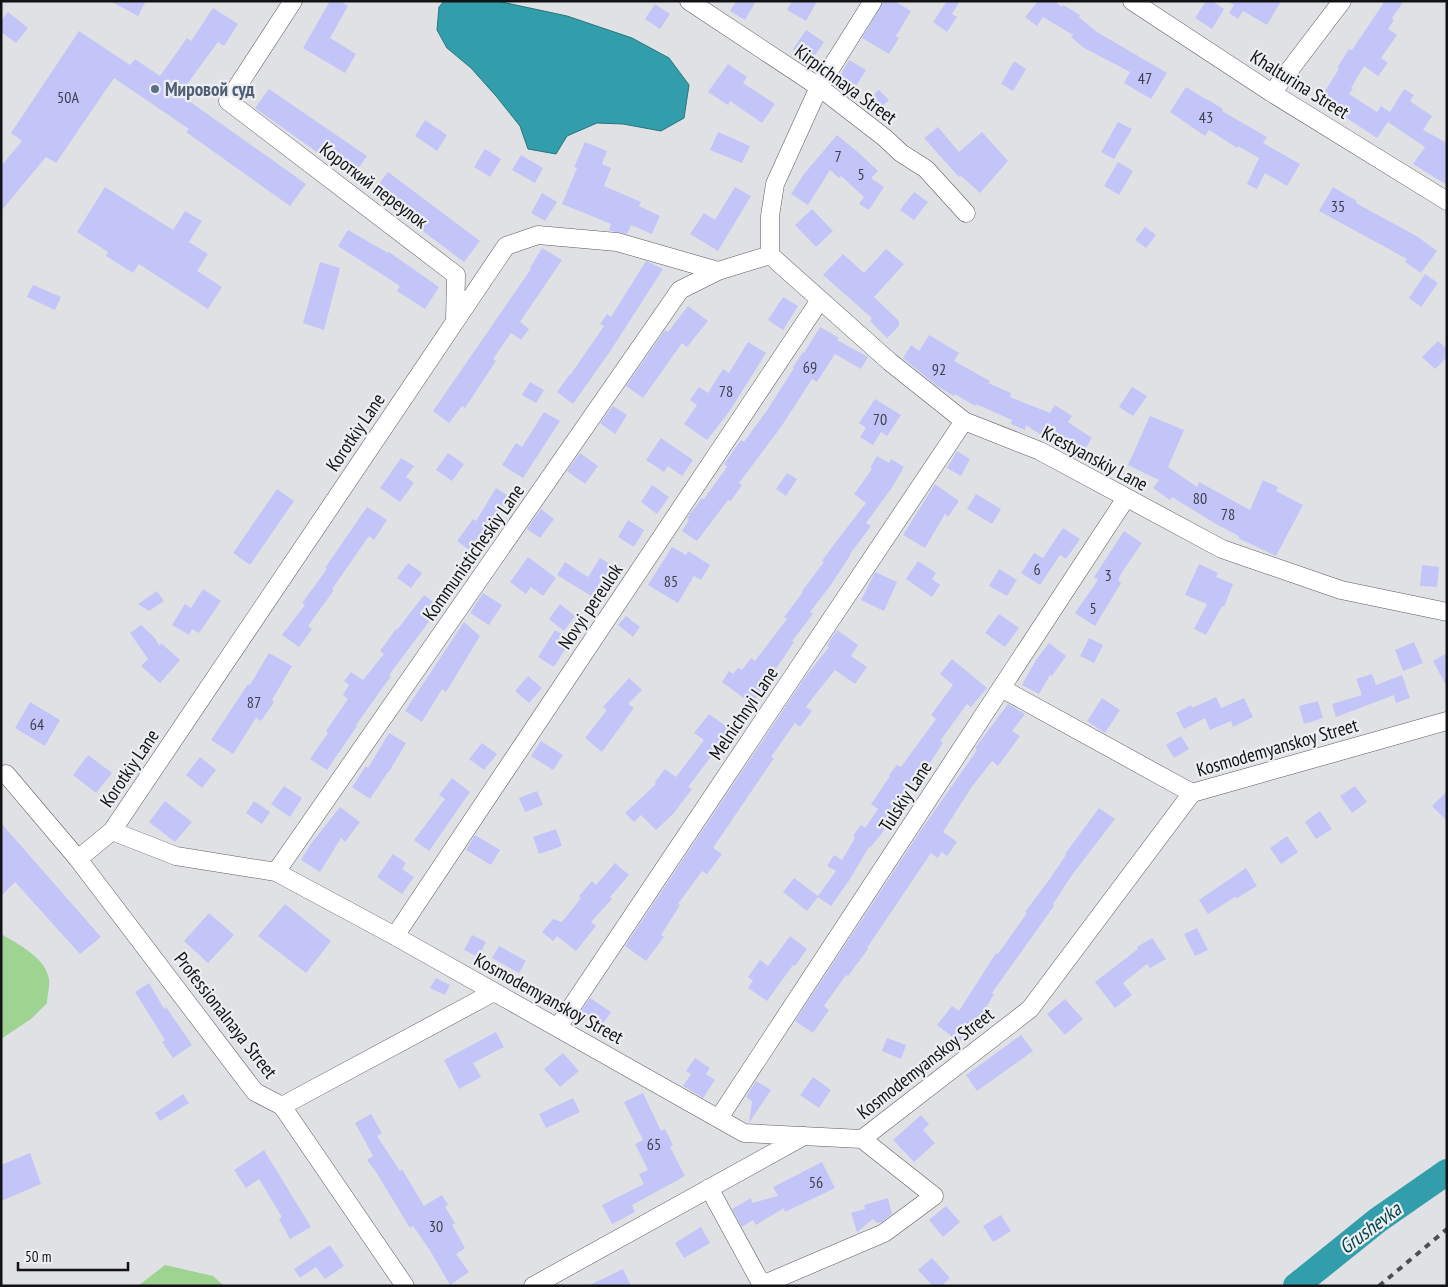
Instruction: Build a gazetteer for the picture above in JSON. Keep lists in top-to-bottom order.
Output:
{
  "streets": {
    "street": [
      "Kirpichnaya Street",
      "Khalturina Street",
      "Korotkiy Lane",
      "Krestyanskiy Lane",
      "Kommunisticheskiy Lane",
      "Novyi pereulok",
      "Melnichnyi Lane",
      "Kosmodemyanskoy Street",
      "Tulskiy Lane",
      "Professionalnaya Street"
    ]
  },
  "crossings": [
    ["Korotkiy Lane", "Kommunisticheskiy Lane"],
    ["Korotkiy Lane", "Kosmodemyanskoy Street"],
    ["Korotkiy Lane", "Professionalnaya Street"],
    ["Krestyanskiy Lane", "Novyi pereulok"],
    ["Krestyanskiy Lane", "Melnichnyi Lane"],
    ["Krestyanskiy Lane", "Tulskiy Lane"],
    ["Kommunisticheskiy Lane", "Kosmodemyanskoy Street"],
    ["Novyi pereulok", "Kosmodemyanskoy Street"],
    ["Melnichnyi Lane", "Kosmodemyanskoy Street"],
    ["Kosmodemyanskoy Street", "Tulskiy Lane"]
  ],
  "water": ["Grushevka"],
  "places": ["Мировой суд"],
  "house_numbers": [
    "47",
    "50А",
    "43",
    "7",
    "5",
    "35",
    "69",
    "92",
    "78",
    "70",
    "80",
    "78",
    "6",
    "3",
    "85",
    "5",
    "87",
    "64",
    "65",
    "56",
    "30"
  ],
  "scale_bar": "50 m"
}
